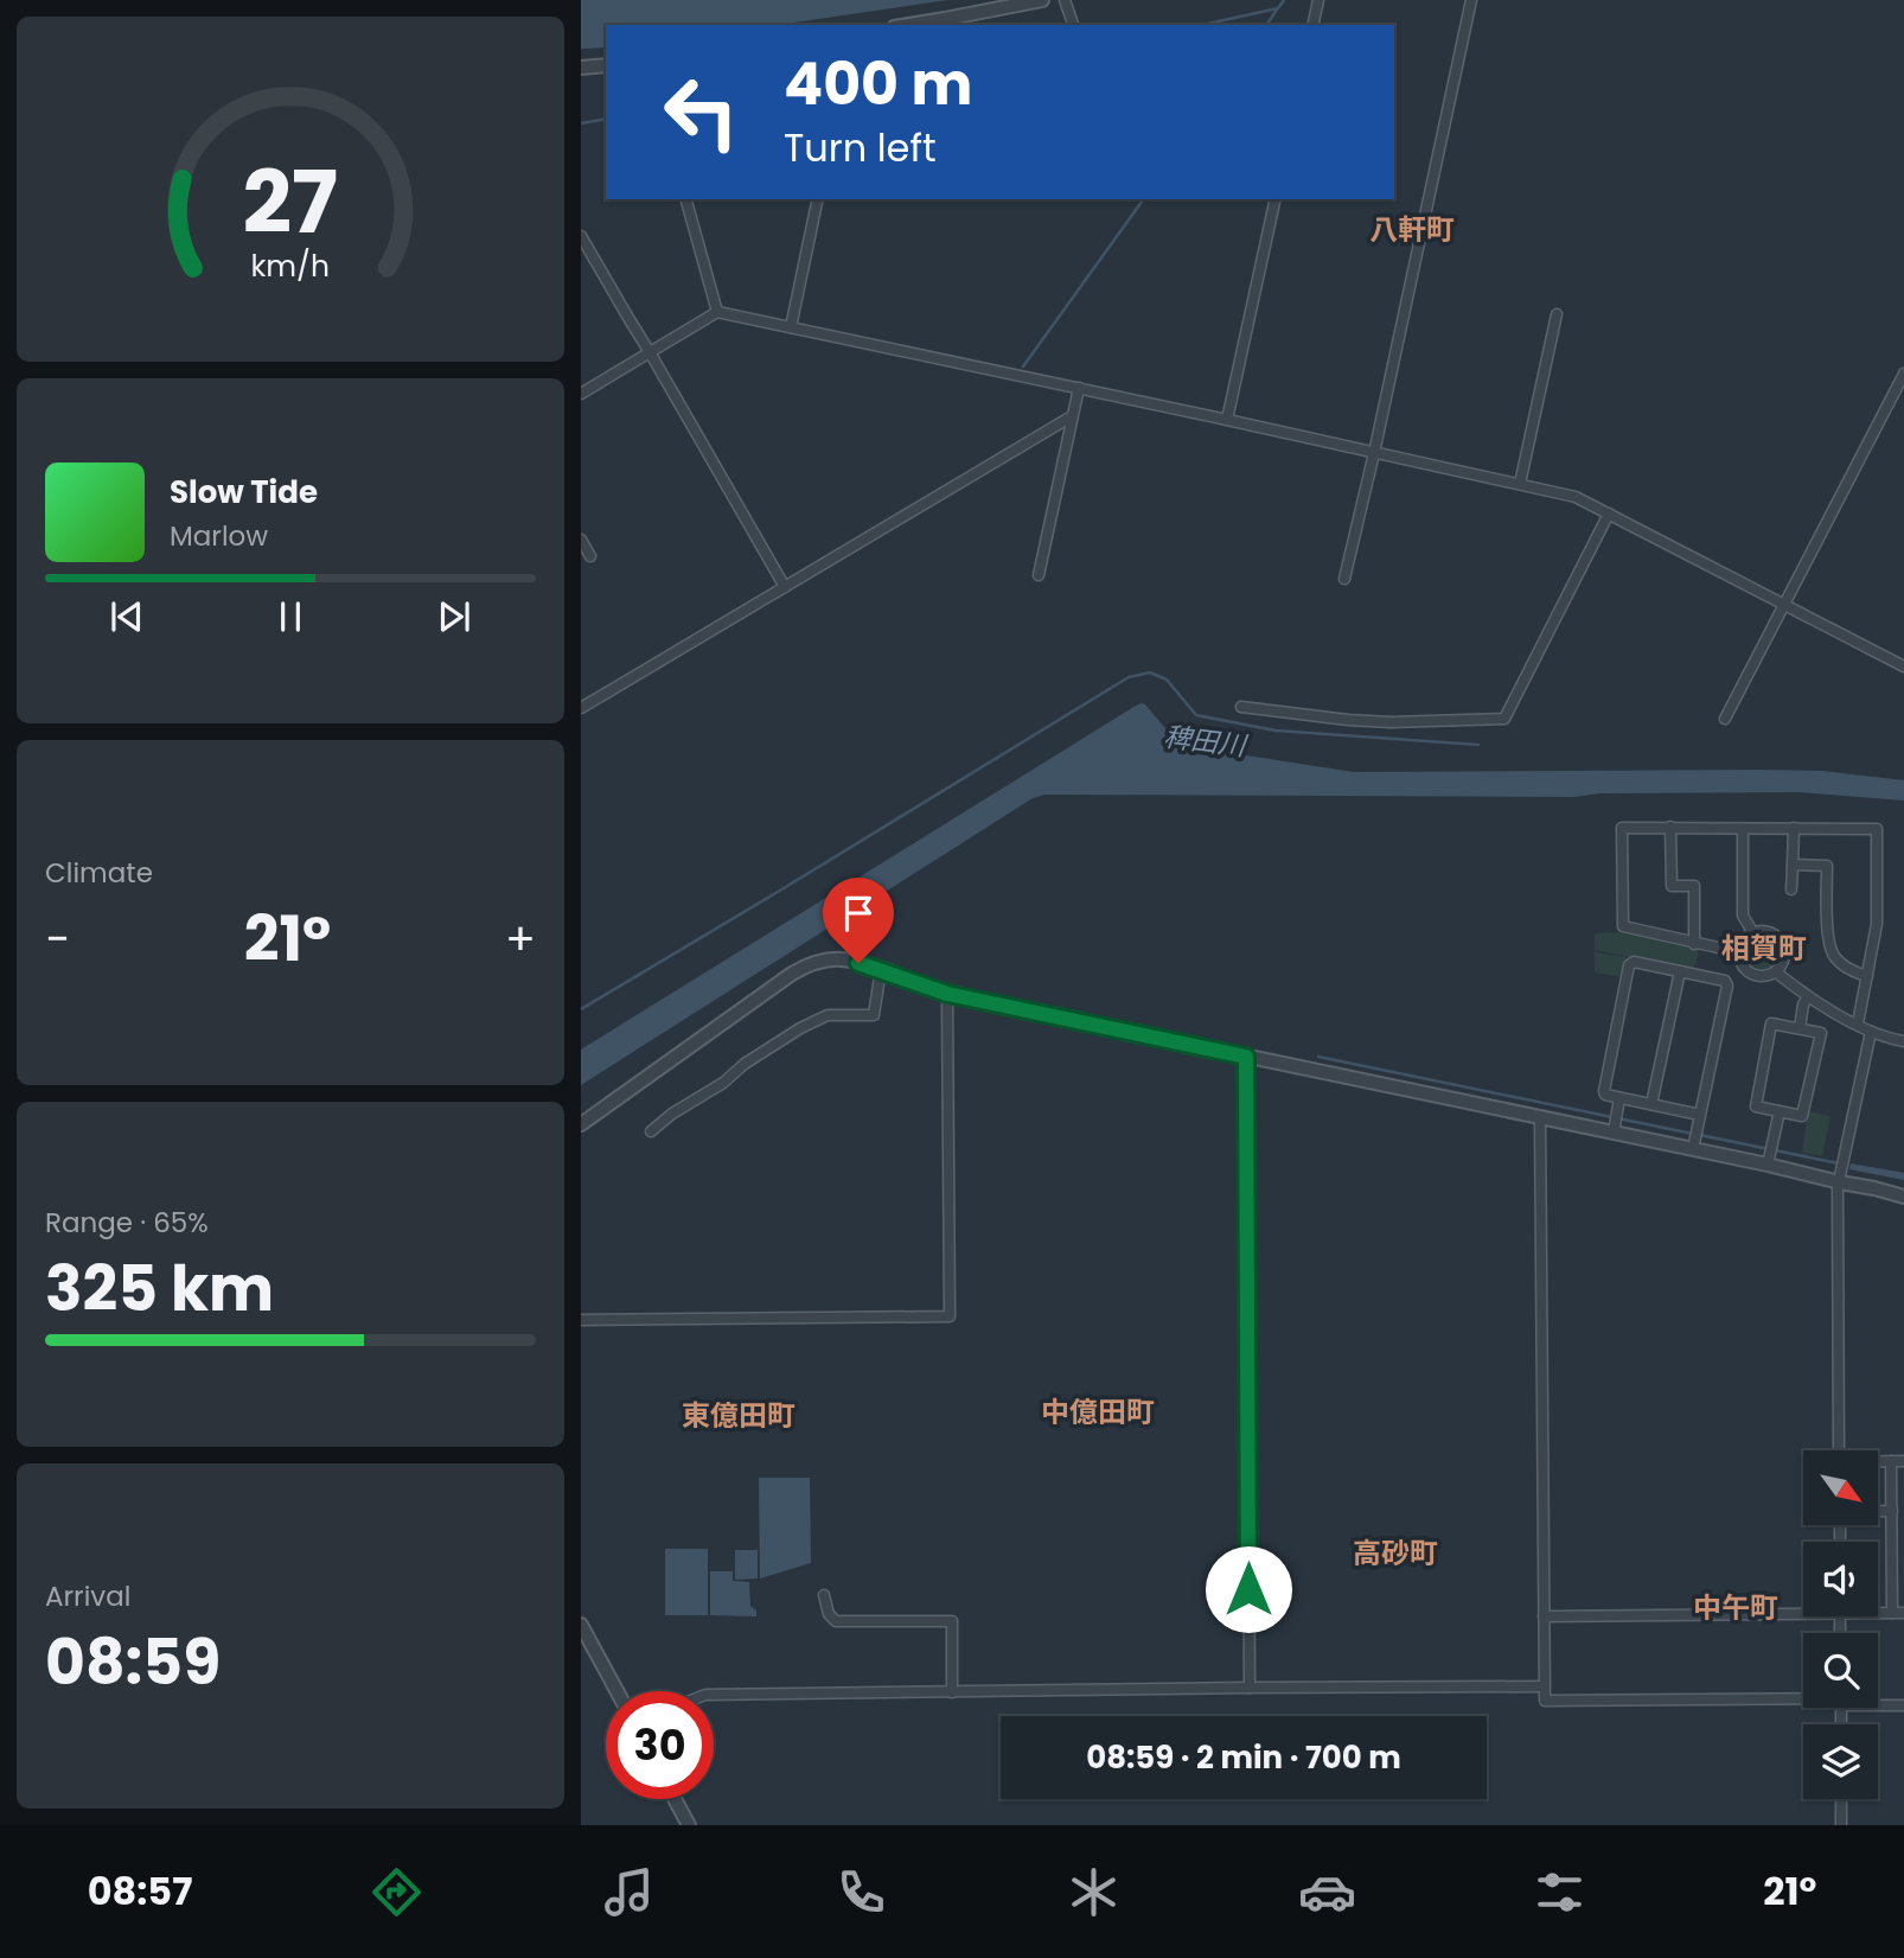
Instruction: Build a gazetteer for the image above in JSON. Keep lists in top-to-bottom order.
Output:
{
  "districts": [
    "八軒町",
    "相賀町",
    "中億田町",
    "東億田町",
    "高砂町",
    "中午町"
  ],
  "water": ["稗田川"],
  "north": "bottom right",
  "page": {
    "turn": ["400 m", "Turn left"],
    "song": ["Slow Tide", "Marlow"],
    "tile": [
      "Climate",
      ["Range · 65%", "325 km"],
      ["Arrival", "08:59"]
    ],
    "heat": ["−", "21°", "+"],
    "limit": "30",
    "trip": "08:59 · 2 min · 700 m",
    "tabs": ["08:57", "21°"],
    "gauge": ["27", "km/h"]
  }
}
